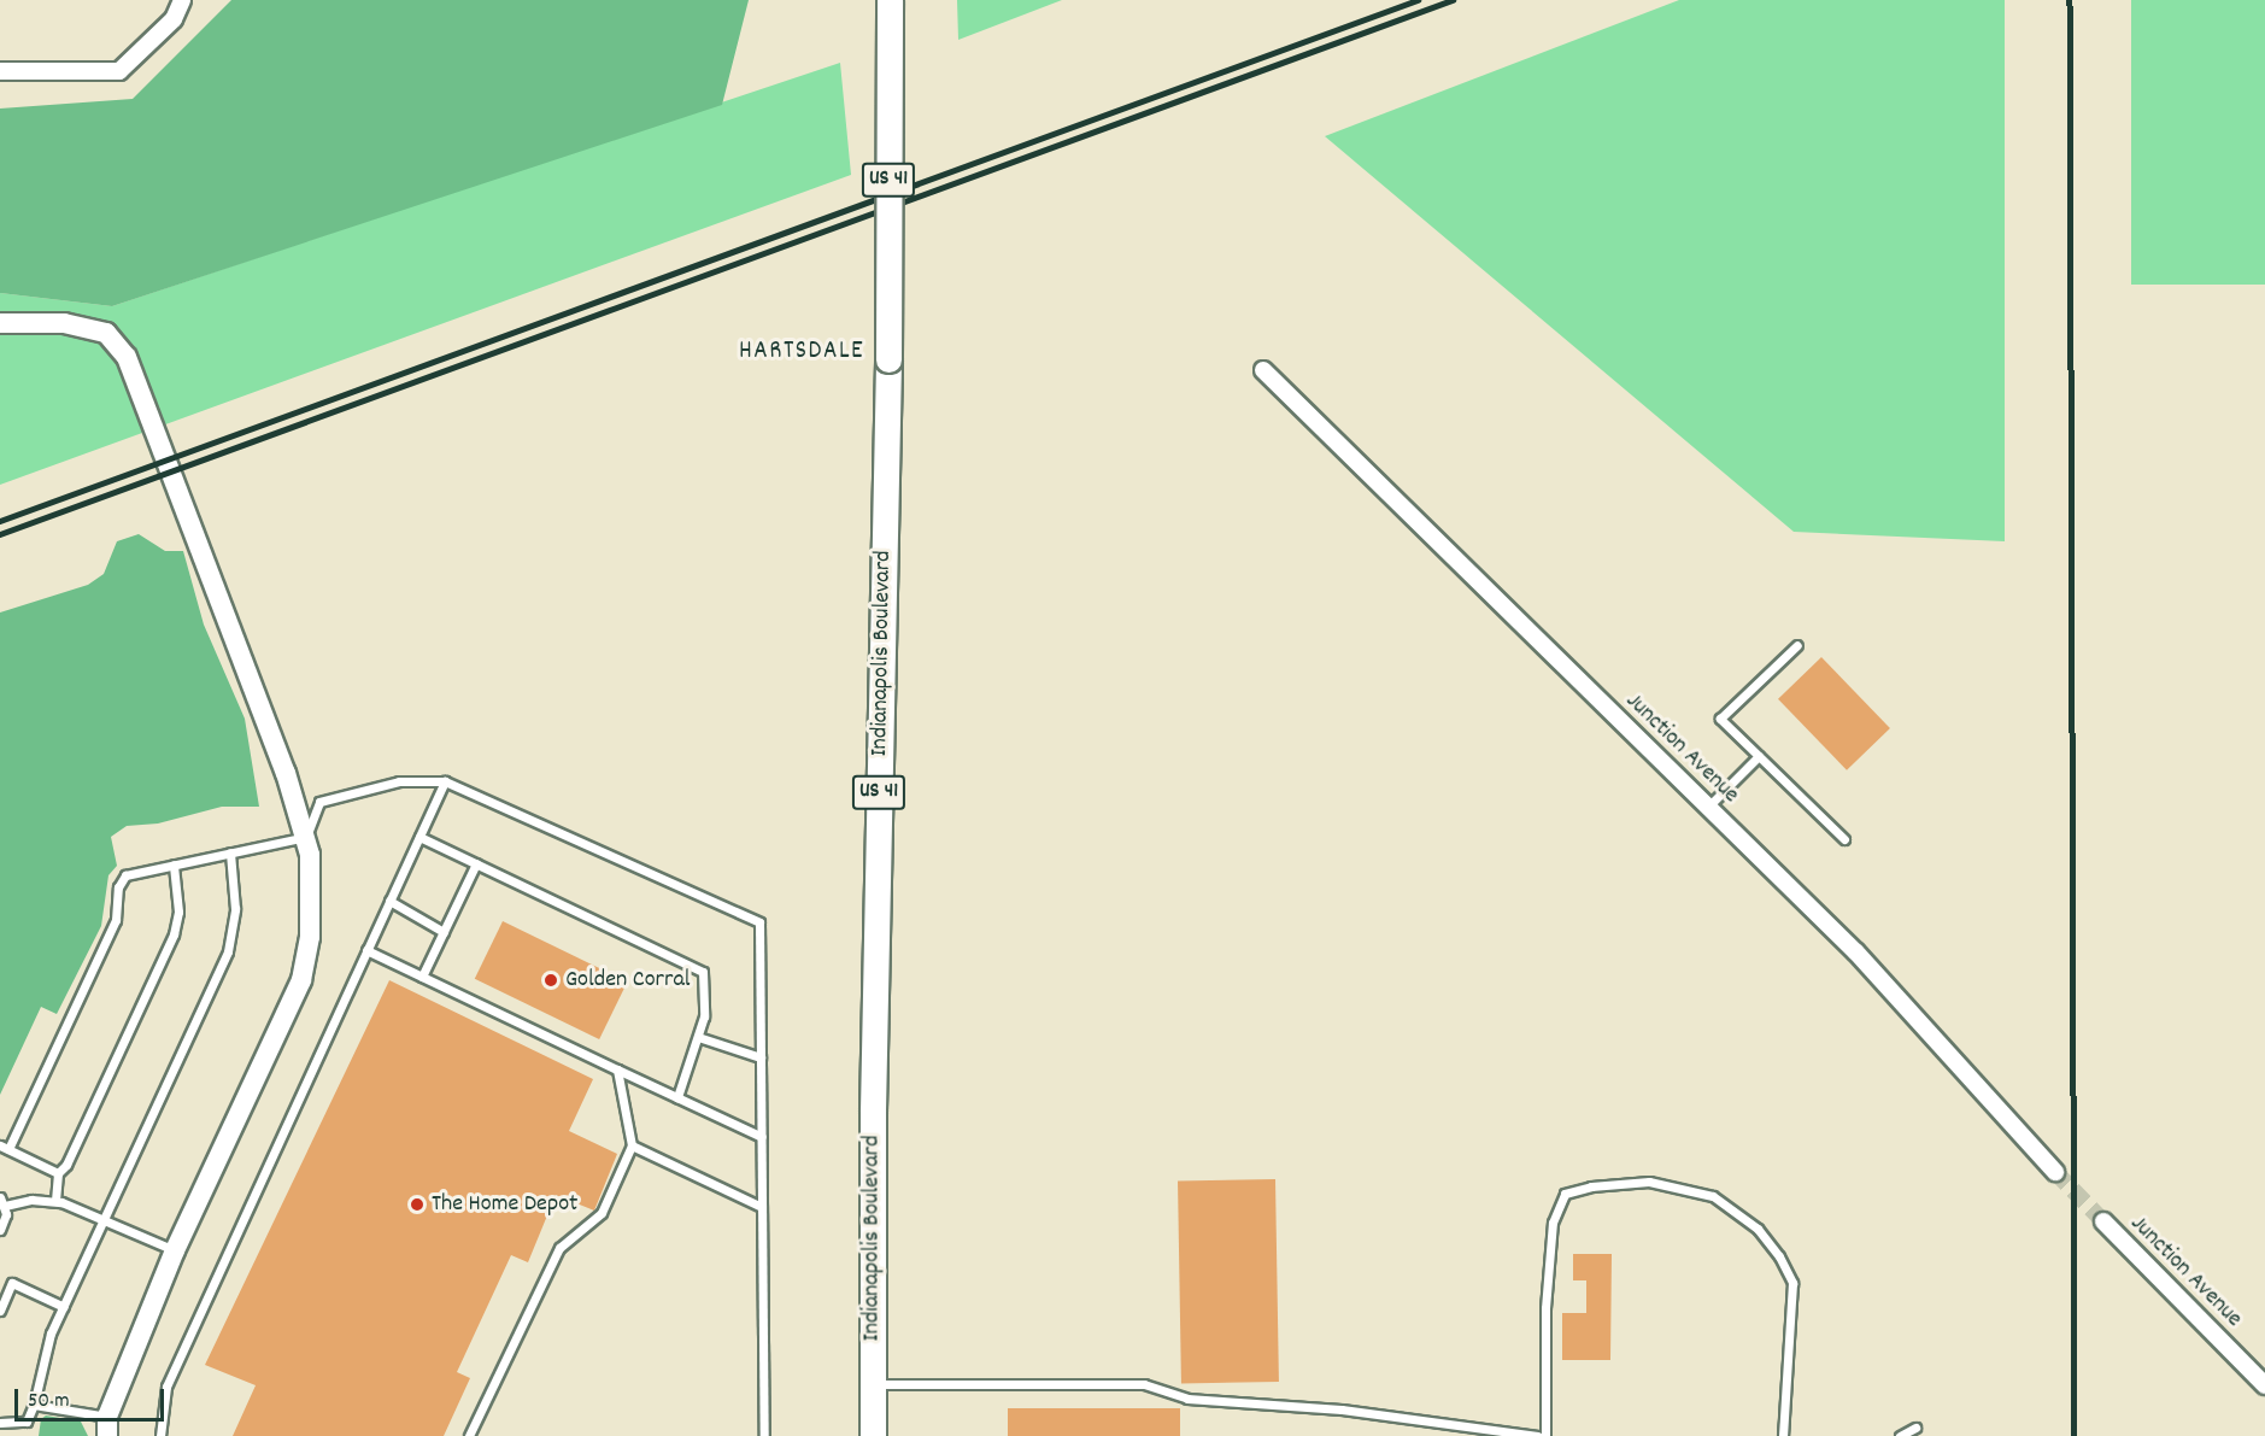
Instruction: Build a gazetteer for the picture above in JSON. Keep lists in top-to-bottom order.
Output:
{
  "streets": {
    "highway": ["US 41", "Indianapolis Boulevard"],
    "street": ["Junction Avenue"]
  },
  "districts": ["HARTSDALE"],
  "places": ["Golden Corral", "The Home Depot"],
  "scale_bar": "50 m"
}
